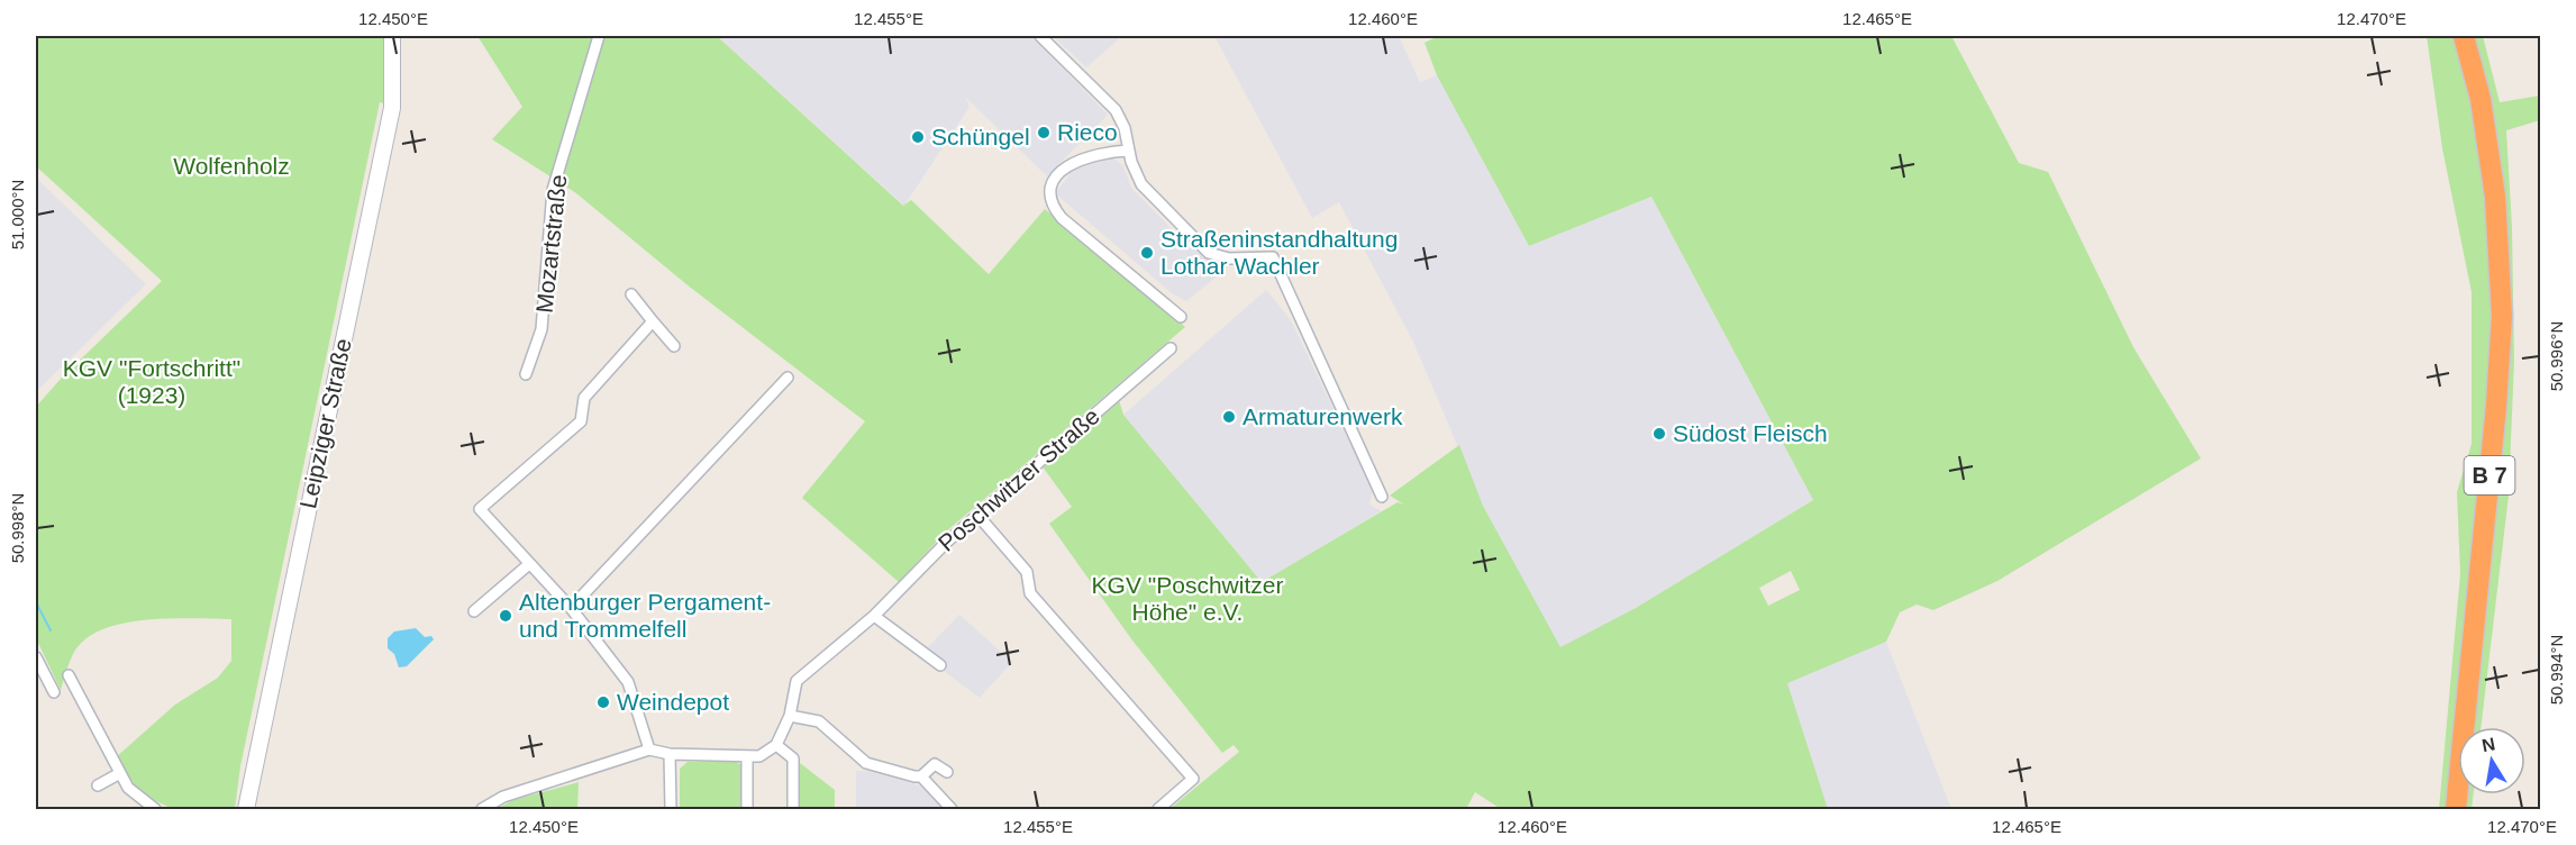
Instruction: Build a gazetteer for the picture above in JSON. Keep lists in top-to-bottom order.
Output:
{
  "streets": {
    "highway": ["B 7"],
    "street": ["Mozartstraße", "Leipziger Straße", "Poschwitzer Straße"]
  },
  "parks": ["Wolfenholz", "KGV \"Fortschritt\" (1923)", "KGV \"Poschwitzer Höhe\" e.V."],
  "places": [
    "Rieco",
    "Schüngel",
    "Straßeninstandhaltung Lothar Wachler",
    "Armaturenwerk",
    "Südost Fleisch",
    "Altenburger Pergament- und Trommelfell",
    "Weindepot"
  ],
  "north": "top",
  "coordinates": [
    "12.450°E",
    "12.455°E",
    "12.460°E",
    "12.465°E",
    "12.470°E",
    "51.000°N",
    "50.996°N",
    "50.998°N",
    "50.994°N"
  ]
}
